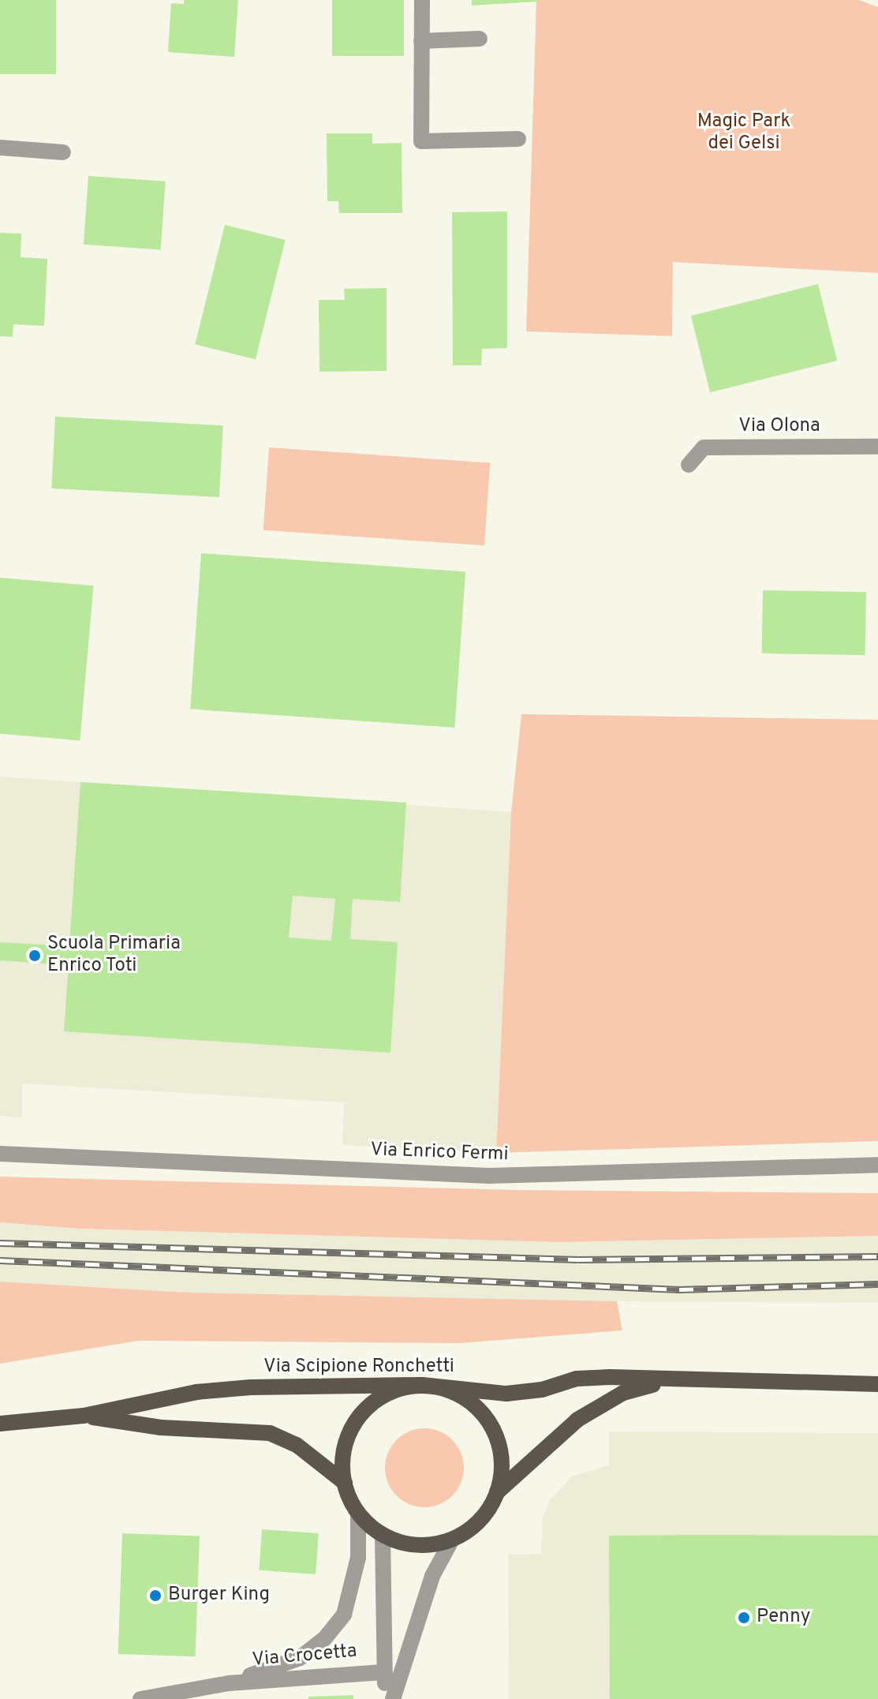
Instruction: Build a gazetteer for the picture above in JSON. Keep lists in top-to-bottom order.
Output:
{
  "streets": {
    "main road": ["Via Scipione Ronchetti"],
    "street": ["Via Olona", "Via Enrico Fermi", "Via Crocetta"]
  },
  "crossings": [
    ["Via Scipione Ronchetti", "Via Crocetta"]
  ],
  "parks": ["Magic Park dei Gelsi"],
  "places": ["Scuola Primaria Enrico Toti", "Burger King", "Penny"]
}
